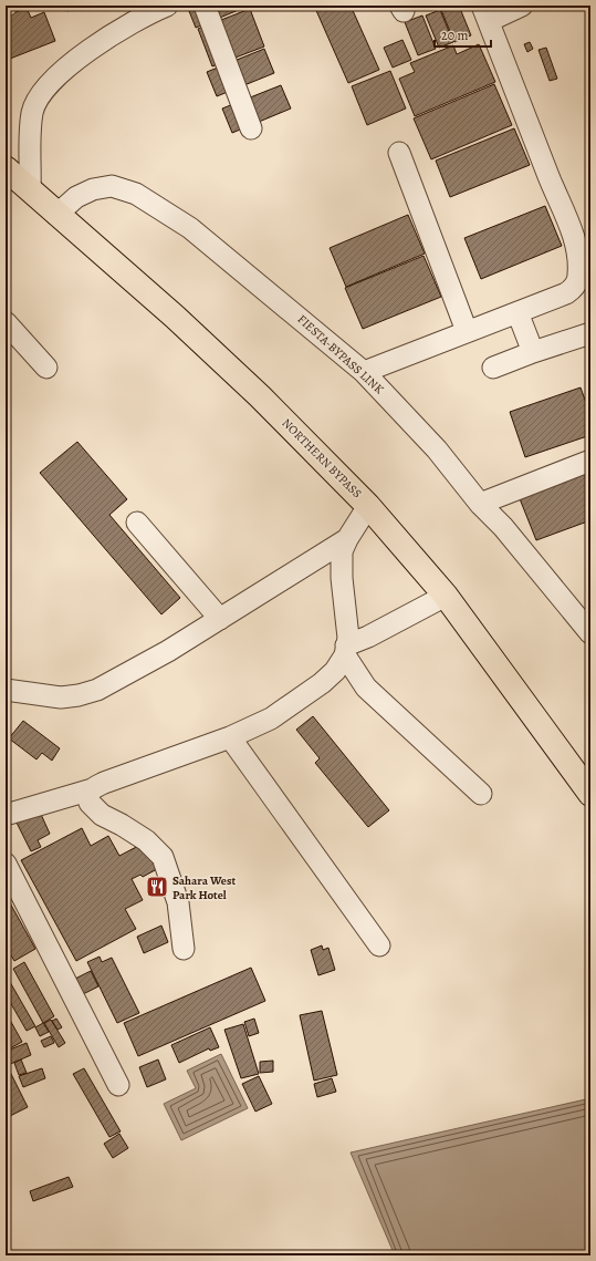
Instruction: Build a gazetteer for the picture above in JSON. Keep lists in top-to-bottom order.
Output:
{
  "streets": {
    "main road": ["NORTHERN BYPASS"],
    "street": ["FIESTA-BYPASS LINK"]
  },
  "crossings": [
    ["FIESTA-BYPASS LINK", "NORTHERN BYPASS"]
  ],
  "places": {
    "restaurant": ["Sahara West Park Hotel"]
  },
  "scale_bar": "20 m"
}
